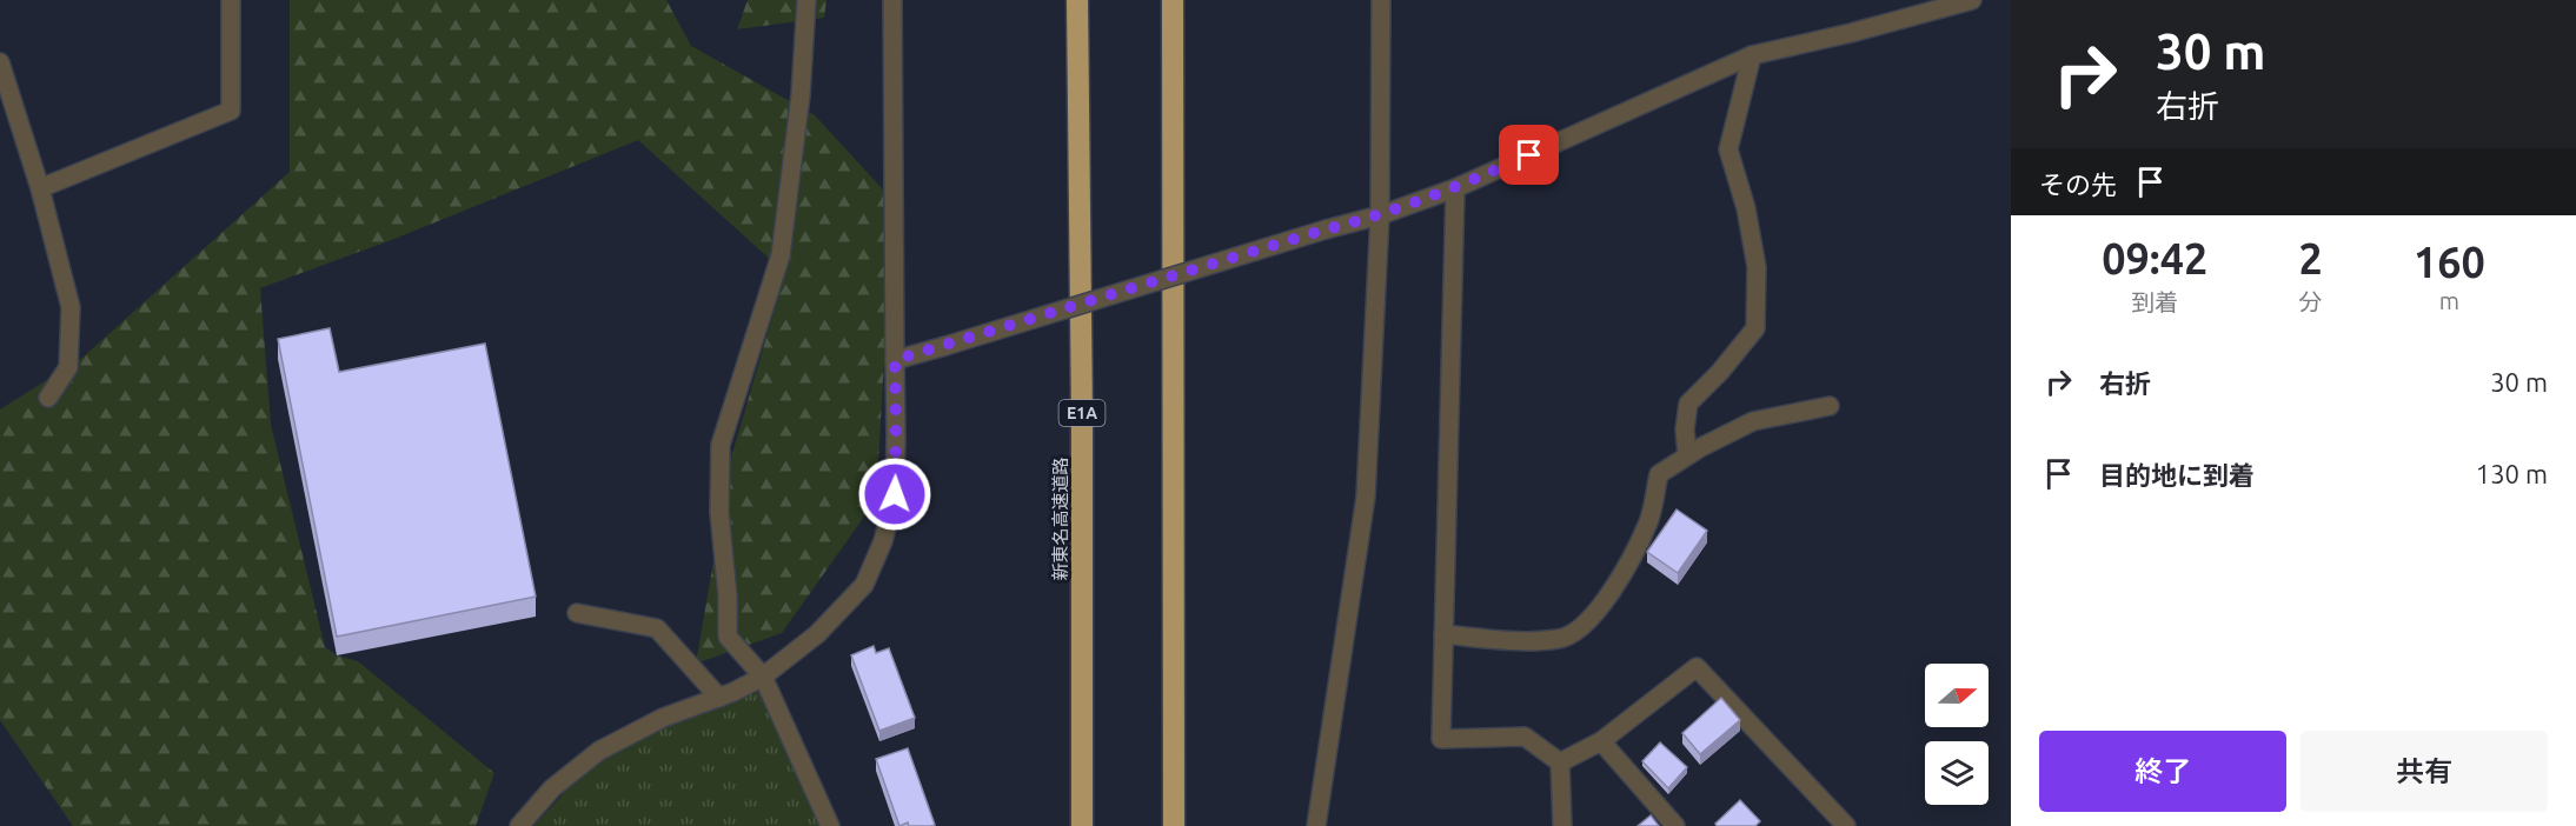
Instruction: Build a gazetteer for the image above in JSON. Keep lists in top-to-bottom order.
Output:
{
  "streets": {
    "highway": ["E1A", "新東名高速道路"]
  },
  "north": "right",
  "page": {
    "turn": ["30 m", "右折"],
    "then": "その先",
    "eta": [
      "09:42",
      "到着",
      "2",
      "分",
      "160",
      "m"
    ],
    "list": [
      {
        "name": "右折",
        "value": "30 m"
      },
      {
        "name": "目的地に到着",
        "value": "130 m"
      }
    ],
    "buttons": ["終了", "共有"]
  }
}
